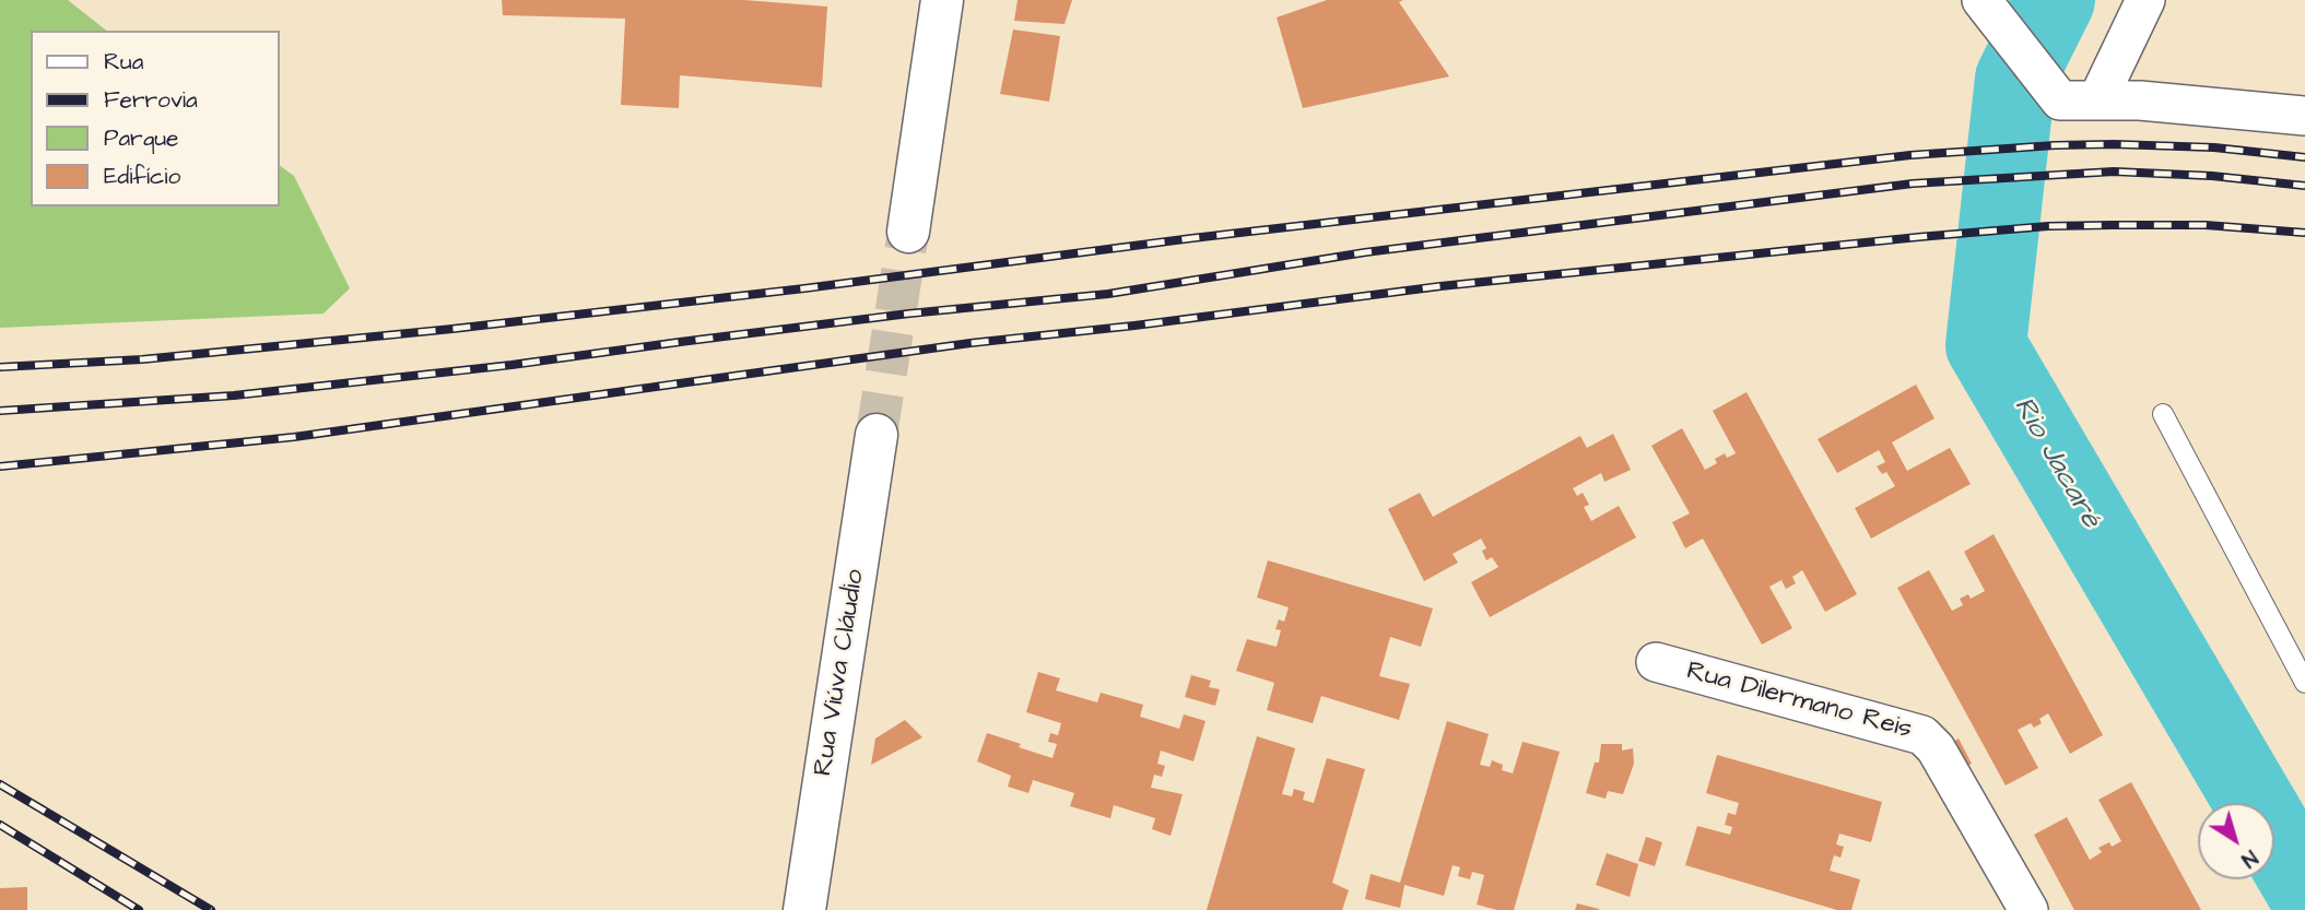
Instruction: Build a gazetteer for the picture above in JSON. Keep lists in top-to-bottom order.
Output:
{
  "streets": {
    "street": ["Rua Viúva Cláudio", "Rua Dilermano Reis"]
  },
  "water": ["Rio Jacaré"],
  "legend": [
    "Rua",
    "Ferrovia",
    "Parque",
    "Edifício"
  ],
  "north": "bottom right"
}
